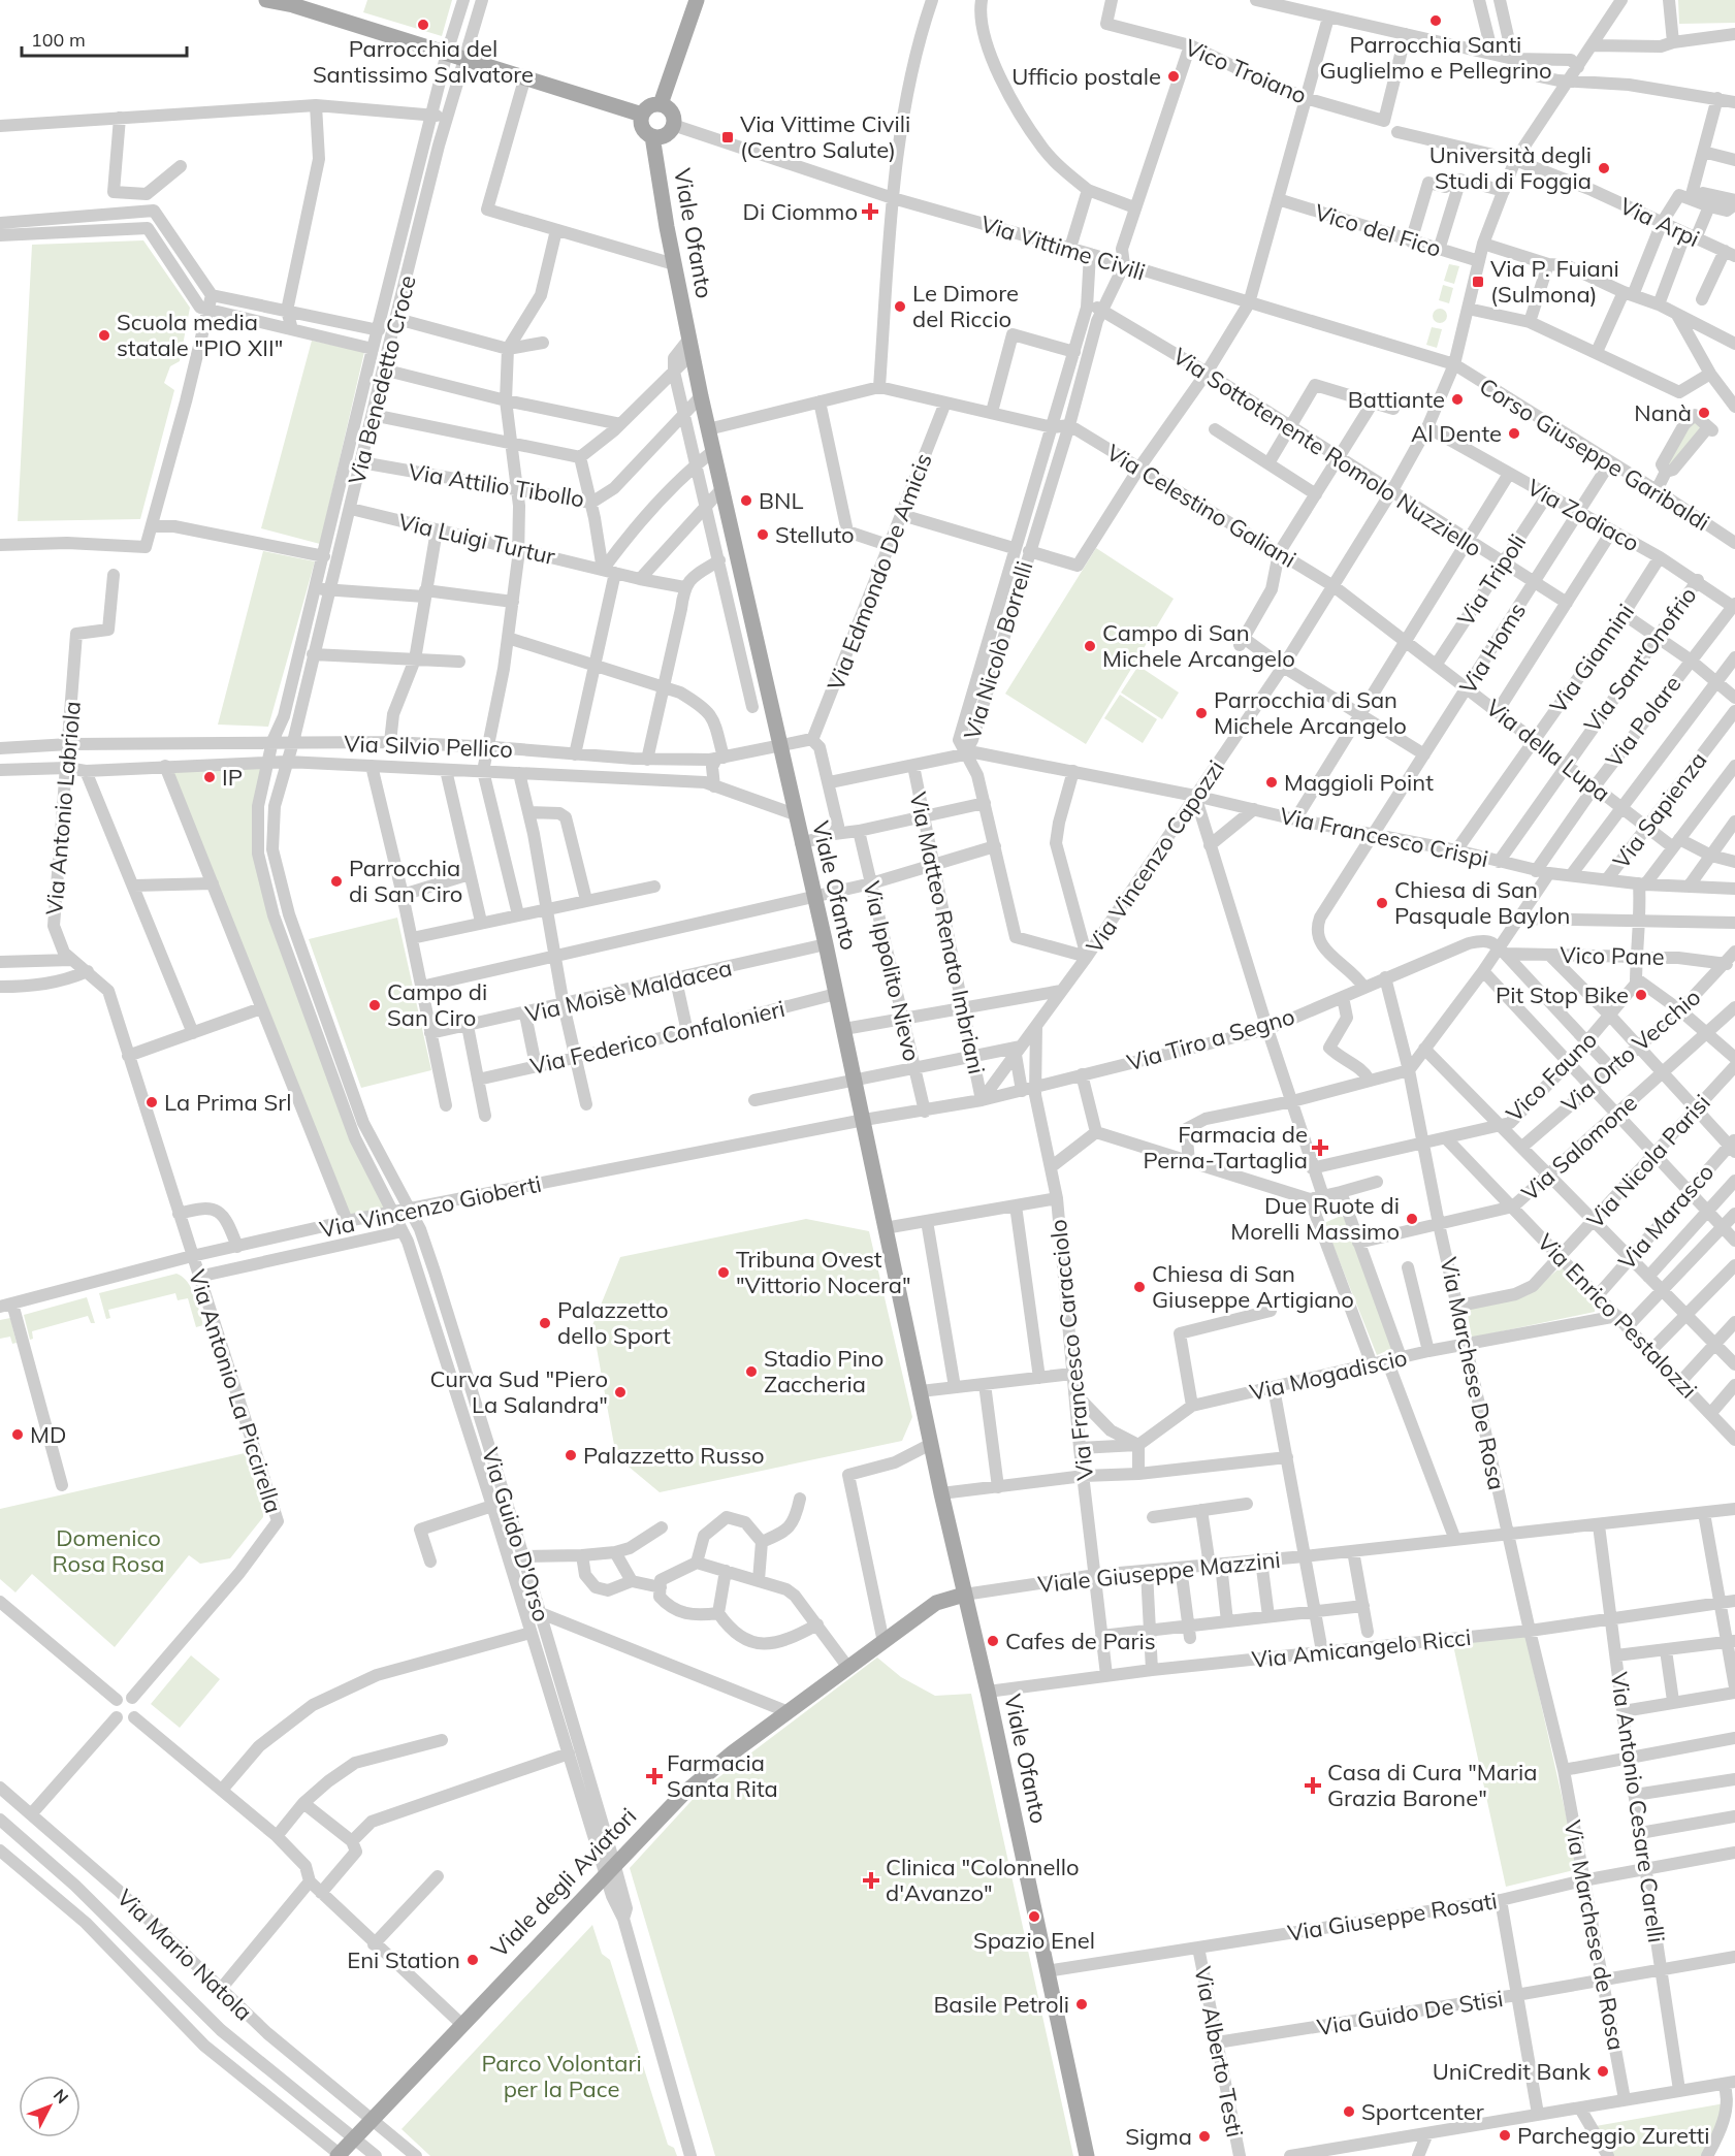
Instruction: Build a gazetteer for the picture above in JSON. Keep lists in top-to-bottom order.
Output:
{
  "streets": {
    "main road": ["Viale Ofanto", "Viale degli Aviatori"],
    "street": [
      "Vico Troiano",
      "Via Arpi",
      "Vico del Fico",
      "Via Vittime Civili",
      "Via Benedetto Croce",
      "Via Sottotenente Romolo Nuzziello",
      "Corso Giuseppe Garibaldi",
      "Via Attilio Tibollo",
      "Via Celestino Galiani",
      "Via Zodiaco",
      "Via Luigi Turtur",
      "Via Edmondo De Amicis",
      "Via Tripoli",
      "Via Homs",
      "Via Nicolò Borrelli",
      "Via Giannini",
      "Via Sant'Onofrio",
      "Via Polare",
      "Via Silvio Pellico",
      "Via della Lupa",
      "Via Antonio Labriola",
      "Via Sapienza",
      "Via Francesco Crispi",
      "Via Vincenzo Capozzi",
      "Via Matteo Renato Imbriani",
      "Vico Pane",
      "Via Ippolito Nievo",
      "Via Moisè Maldacea",
      "Via Federico Confalonieri",
      "Via Tiro a Segno",
      "Via Orto Vecchio",
      "Vico Fauno",
      "Via Salomone",
      "Via Nicola Parisi",
      "Via Vincenzo Gioberti",
      "Via Marasco",
      "Via Enrico Pestalozzi",
      "Via Francesco Caracciolo",
      "Via Marchese De Rosa",
      "Via Mogadiscio",
      "Via Antonio La Piccirella",
      "Via Guido D'Orso",
      "Viale Giuseppe Mazzini",
      "Via Amicangelo Ricci",
      "Via Antonio Cesare Carelli",
      "Via Giuseppe Rosati",
      "Via Marchese de Rosa",
      "Via Mario Natola",
      "Via Guido De Stisi",
      "Via Alberto Testi"
    ]
  },
  "crossings": [
    ["Via Arpi", "Via Vincenzo Capozzi"],
    ["Vico del Fico", "Via Vincenzo Capozzi"],
    ["Viale Ofanto", "Via Vittime Civili"],
    ["Viale Ofanto", "Via Attilio Tibollo"],
    ["Viale Ofanto", "Via Silvio Pellico"],
    ["Viale Ofanto", "Via Moisè Maldacea"],
    ["Viale Ofanto", "Via Federico Confalonieri"],
    ["Viale Ofanto", "Via Vincenzo Gioberti"],
    ["Viale Ofanto", "Viale Giuseppe Mazzini"],
    ["Viale Ofanto", "Via Amicangelo Ricci"],
    ["Viale Ofanto", "Viale degli Aviatori"],
    ["Viale Ofanto", "Via Giuseppe Rosati"],
    ["Via Vittime Civili", "Corso Giuseppe Garibaldi"],
    ["Via Vittime Civili", "Via Nicolò Borrelli"],
    ["Via Vittime Civili", "Via Vincenzo Capozzi"],
    ["Via Benedetto Croce", "Via Attilio Tibollo"],
    ["Via Benedetto Croce", "Via Luigi Turtur"],
    ["Via Benedetto Croce", "Via Silvio Pellico"],
    ["Via Benedetto Croce", "Via Guido D'Orso"],
    ["Via Sottotenente Romolo Nuzziello", "Via Tripoli"],
    ["Via Sottotenente Romolo Nuzziello", "Via Homs"],
    ["Via Sottotenente Romolo Nuzziello", "Via Nicolò Borrelli"],
    ["Via Sottotenente Romolo Nuzziello", "Via Vincenzo Capozzi"],
    ["Corso Giuseppe Garibaldi", "Via Homs"],
    ["Corso Giuseppe Garibaldi", "Via Vincenzo Capozzi"],
    ["Via Celestino Galiani", "Via Nicolò Borrelli"],
    ["Via Celestino Galiani", "Via della Lupa"],
    ["Via Celestino Galiani", "Via Vincenzo Capozzi"],
    ["Via Zodiaco", "Via Tripoli"],
    ["Via Zodiaco", "Via Homs"],
    ["Via Zodiaco", "Via Giannini"],
    ["Via Zodiaco", "Via Sant'Onofrio"],
    ["Via Zodiaco", "Via Polare"],
    ["Via Zodiaco", "Via Vincenzo Capozzi"],
    ["Via Edmondo De Amicis", "Via Silvio Pellico"],
    ["Via Tripoli", "Via della Lupa"],
    ["Via Homs", "Via della Lupa"],
    ["Via Homs", "Via Francesco Crispi"],
    ["Via Homs", "Via Tiro a Segno"],
    ["Via Nicolò Borrelli", "Via Francesco Crispi"],
    ["Via Giannini", "Via della Lupa"],
    ["Via Giannini", "Via Francesco Crispi"],
    ["Via Sant'Onofrio", "Via della Lupa"],
    ["Via Sant'Onofrio", "Via Francesco Crispi"],
    ["Via Polare", "Via della Lupa"],
    ["Via Polare", "Via Francesco Crispi"],
    ["Via Polare", "Vico Pane"],
    ["Via Polare", "Via Tiro a Segno"],
    ["Via Polare", "Via Marchese De Rosa"],
    ["Via Silvio Pellico", "Via Antonio Labriola"],
    ["Via Silvio Pellico", "Via Moisè Maldacea"],
    ["Via Silvio Pellico", "Via Federico Confalonieri"],
    ["Via della Lupa", "Via Sapienza"],
    ["Via della Lupa", "Via Vincenzo Capozzi"],
    ["Via Antonio Labriola", "Via Vincenzo Gioberti"],
    ["Via Antonio Labriola", "Via Antonio La Piccirella"],
    ["Via Sapienza", "Via Francesco Crispi"],
    ["Via Francesco Crispi", "Via Vincenzo Capozzi"],
    ["Via Francesco Crispi", "Via Matteo Renato Imbriani"],
    ["Via Vincenzo Capozzi", "Via Matteo Renato Imbriani"],
    ["Via Vincenzo Capozzi", "Via Tiro a Segno"],
    ["Via Vincenzo Capozzi", "Via Francesco Caracciolo"],
    ["Via Matteo Renato Imbriani", "Via Tiro a Segno"],
    ["Vico Pane", "Via Tiro a Segno"],
    ["Vico Pane", "Via Orto Vecchio"],
    ["Via Ippolito Nievo", "Via Tiro a Segno"],
    ["Via Ippolito Nievo", "Via Vincenzo Gioberti"],
    ["Via Tiro a Segno", "Via Vincenzo Gioberti"],
    ["Via Tiro a Segno", "Via Francesco Caracciolo"],
    ["Via Tiro a Segno", "Via Marchese De Rosa"],
    ["Vico Fauno", "Via Enrico Pestalozzi"],
    ["Vico Fauno", "Via Marchese De Rosa"],
    ["Via Salomone", "Via Enrico Pestalozzi"],
    ["Via Salomone", "Via Marchese De Rosa"],
    ["Via Nicola Parisi", "Via Enrico Pestalozzi"],
    ["Via Nicola Parisi", "Via Marchese De Rosa"],
    ["Via Vincenzo Gioberti", "Via Antonio La Piccirella"],
    ["Via Vincenzo Gioberti", "Via Guido D'Orso"],
    ["Via Marasco", "Via Enrico Pestalozzi"],
    ["Via Enrico Pestalozzi", "Via Mogadiscio"],
    ["Via Francesco Caracciolo", "Viale Giuseppe Mazzini"],
    ["Via Francesco Caracciolo", "Via Amicangelo Ricci"],
    ["Via Marchese De Rosa", "Via Mogadiscio"],
    ["Via Marchese De Rosa", "Viale Giuseppe Mazzini"],
    ["Via Marchese De Rosa", "Via Amicangelo Ricci"],
    ["Via Marchese De Rosa", "Via Marchese de Rosa"],
    ["Via Guido D'Orso", "Viale degli Aviatori"],
    ["Viale Giuseppe Mazzini", "Via Antonio Cesare Carelli"],
    ["Viale Giuseppe Mazzini", "Viale degli Aviatori"],
    ["Via Amicangelo Ricci", "Via Antonio Cesare Carelli"],
    ["Via Antonio Cesare Carelli", "Via Giuseppe Rosati"],
    ["Via Antonio Cesare Carelli", "Via Guido De Stisi"],
    ["Viale degli Aviatori", "Via Mario Natola"],
    ["Via Giuseppe Rosati", "Via Marchese de Rosa"],
    ["Via Giuseppe Rosati", "Via Alberto Testi"],
    ["Via Marchese de Rosa", "Via Guido De Stisi"],
    ["Via Guido De Stisi", "Via Alberto Testi"]
  ],
  "parks": ["Domenico Rosa Rosa", "Parco Volontari per la Pace"],
  "places": {
    "other": [
      "Parrocchia Santi Guglielmo e Pellegrino",
      "Parrocchia del Santissimo Salvatore",
      "Ufficio postale",
      "Università degli Studi di Foggia",
      "Le Dimore del Riccio",
      "Scuola media statale \"PIO XII\"",
      "Battiante",
      "Nanà",
      "Al Dente",
      "BNL",
      "Stelluto",
      "Campo di San Michele Arcangelo",
      "Parrocchia di San Michele Arcangelo",
      "IP",
      "Maggioli Point",
      "Parrocchia di San Ciro",
      "Chiesa di San Pasquale Baylon",
      "Pit Stop Bike",
      "Campo di San Ciro",
      "La Prima Srl",
      "Due Ruote di Morelli Massimo",
      "Tribuna Ovest \"Vittorio Nocera\"",
      "Chiesa di San Giuseppe Artigiano",
      "Palazzetto dello Sport",
      "Stadio Pino Zaccheria",
      "Curva Sud \"Piero La Salandra\"",
      "MD",
      "Palazzetto Russo",
      "Cafes de Paris",
      "Spazio Enel",
      "Eni Station",
      "Basile Petroli",
      "UniCredit Bank",
      "Sportcenter",
      "Parcheggio Zuretti",
      "Sigma"
    ],
    "transit": ["Via Vittime Civili (Centro Salute)", "Via P. Fuiani (Sulmona)"],
    "health": [
      "Di Ciommo",
      "Farmacia de Perna-Tartaglia",
      "Farmacia Santa Rita",
      "Casa di Cura \"Maria Grazia Barone\"",
      "Clinica \"Colonnello d'Avanzo\""
    ]
  },
  "scale_bar": "100 m",
  "north": "top right"
}
